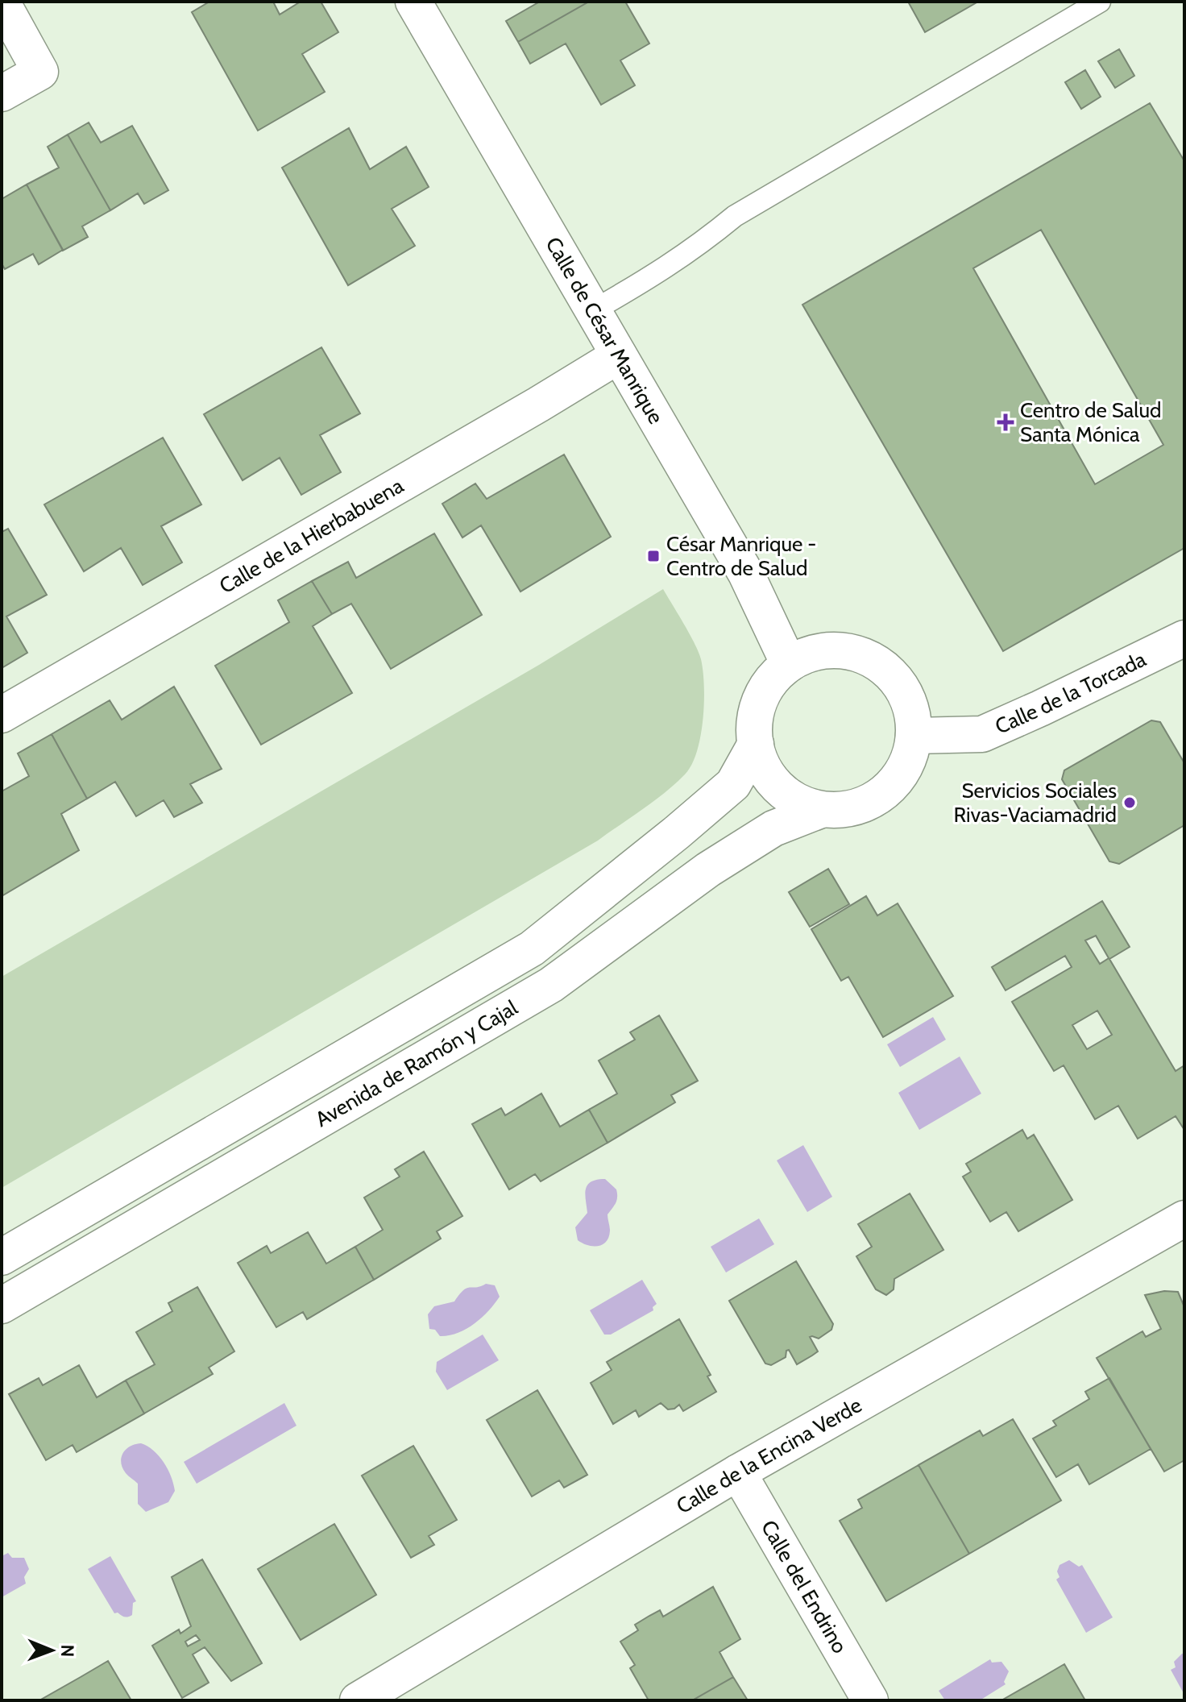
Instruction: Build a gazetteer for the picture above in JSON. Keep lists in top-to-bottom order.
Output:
{
  "streets": {
    "street": [
      "Calle de César Manrique",
      "Calle de la Hierbabuena",
      "Calle de la Torcada",
      "Avenida de Ramón y Cajal",
      "Calle de la Encina Verde",
      "Calle del Endrino"
    ]
  },
  "crossings": [
    ["Calle de César Manrique", "Calle de la Hierbabuena"],
    ["Calle de César Manrique", "Calle de la Torcada"],
    ["Calle de César Manrique", "Avenida de Ramón y Cajal"],
    ["Calle de la Torcada", "Avenida de Ramón y Cajal"],
    ["Calle de la Encina Verde", "Calle del Endrino"]
  ],
  "places": {
    "health": ["Centro de Salud Santa Mónica"],
    "transit": ["César Manrique - Centro de Salud"],
    "other": ["Servicios Sociales Rivas-Vaciamadrid"]
  },
  "north": "right"
}
